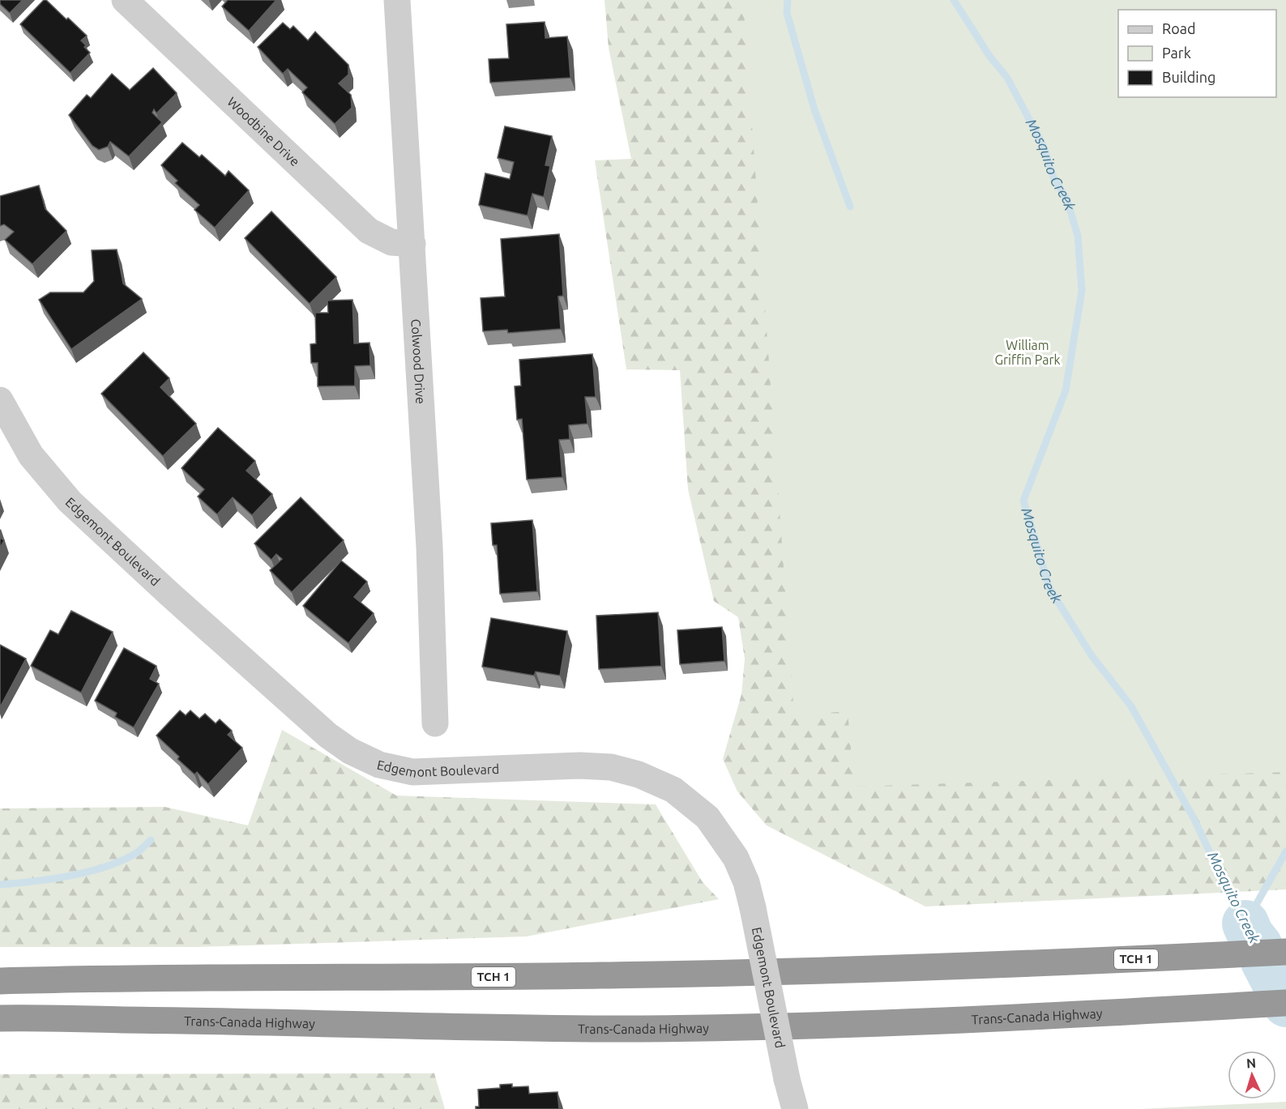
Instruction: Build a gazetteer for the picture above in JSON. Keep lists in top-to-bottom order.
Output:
{
  "streets": {
    "highway": ["TCH 1", "Trans-Canada Highway"],
    "street": ["Woodbine Drive", "Colwood Drive", "Edgemont Boulevard"]
  },
  "crossings": [
    ["Woodbine Drive", "Colwood Drive"]
  ],
  "water": ["Mosquito Creek"],
  "parks": ["William Griffin Park"],
  "legend": ["Road", "Park", "Building"],
  "north": "top"
}
